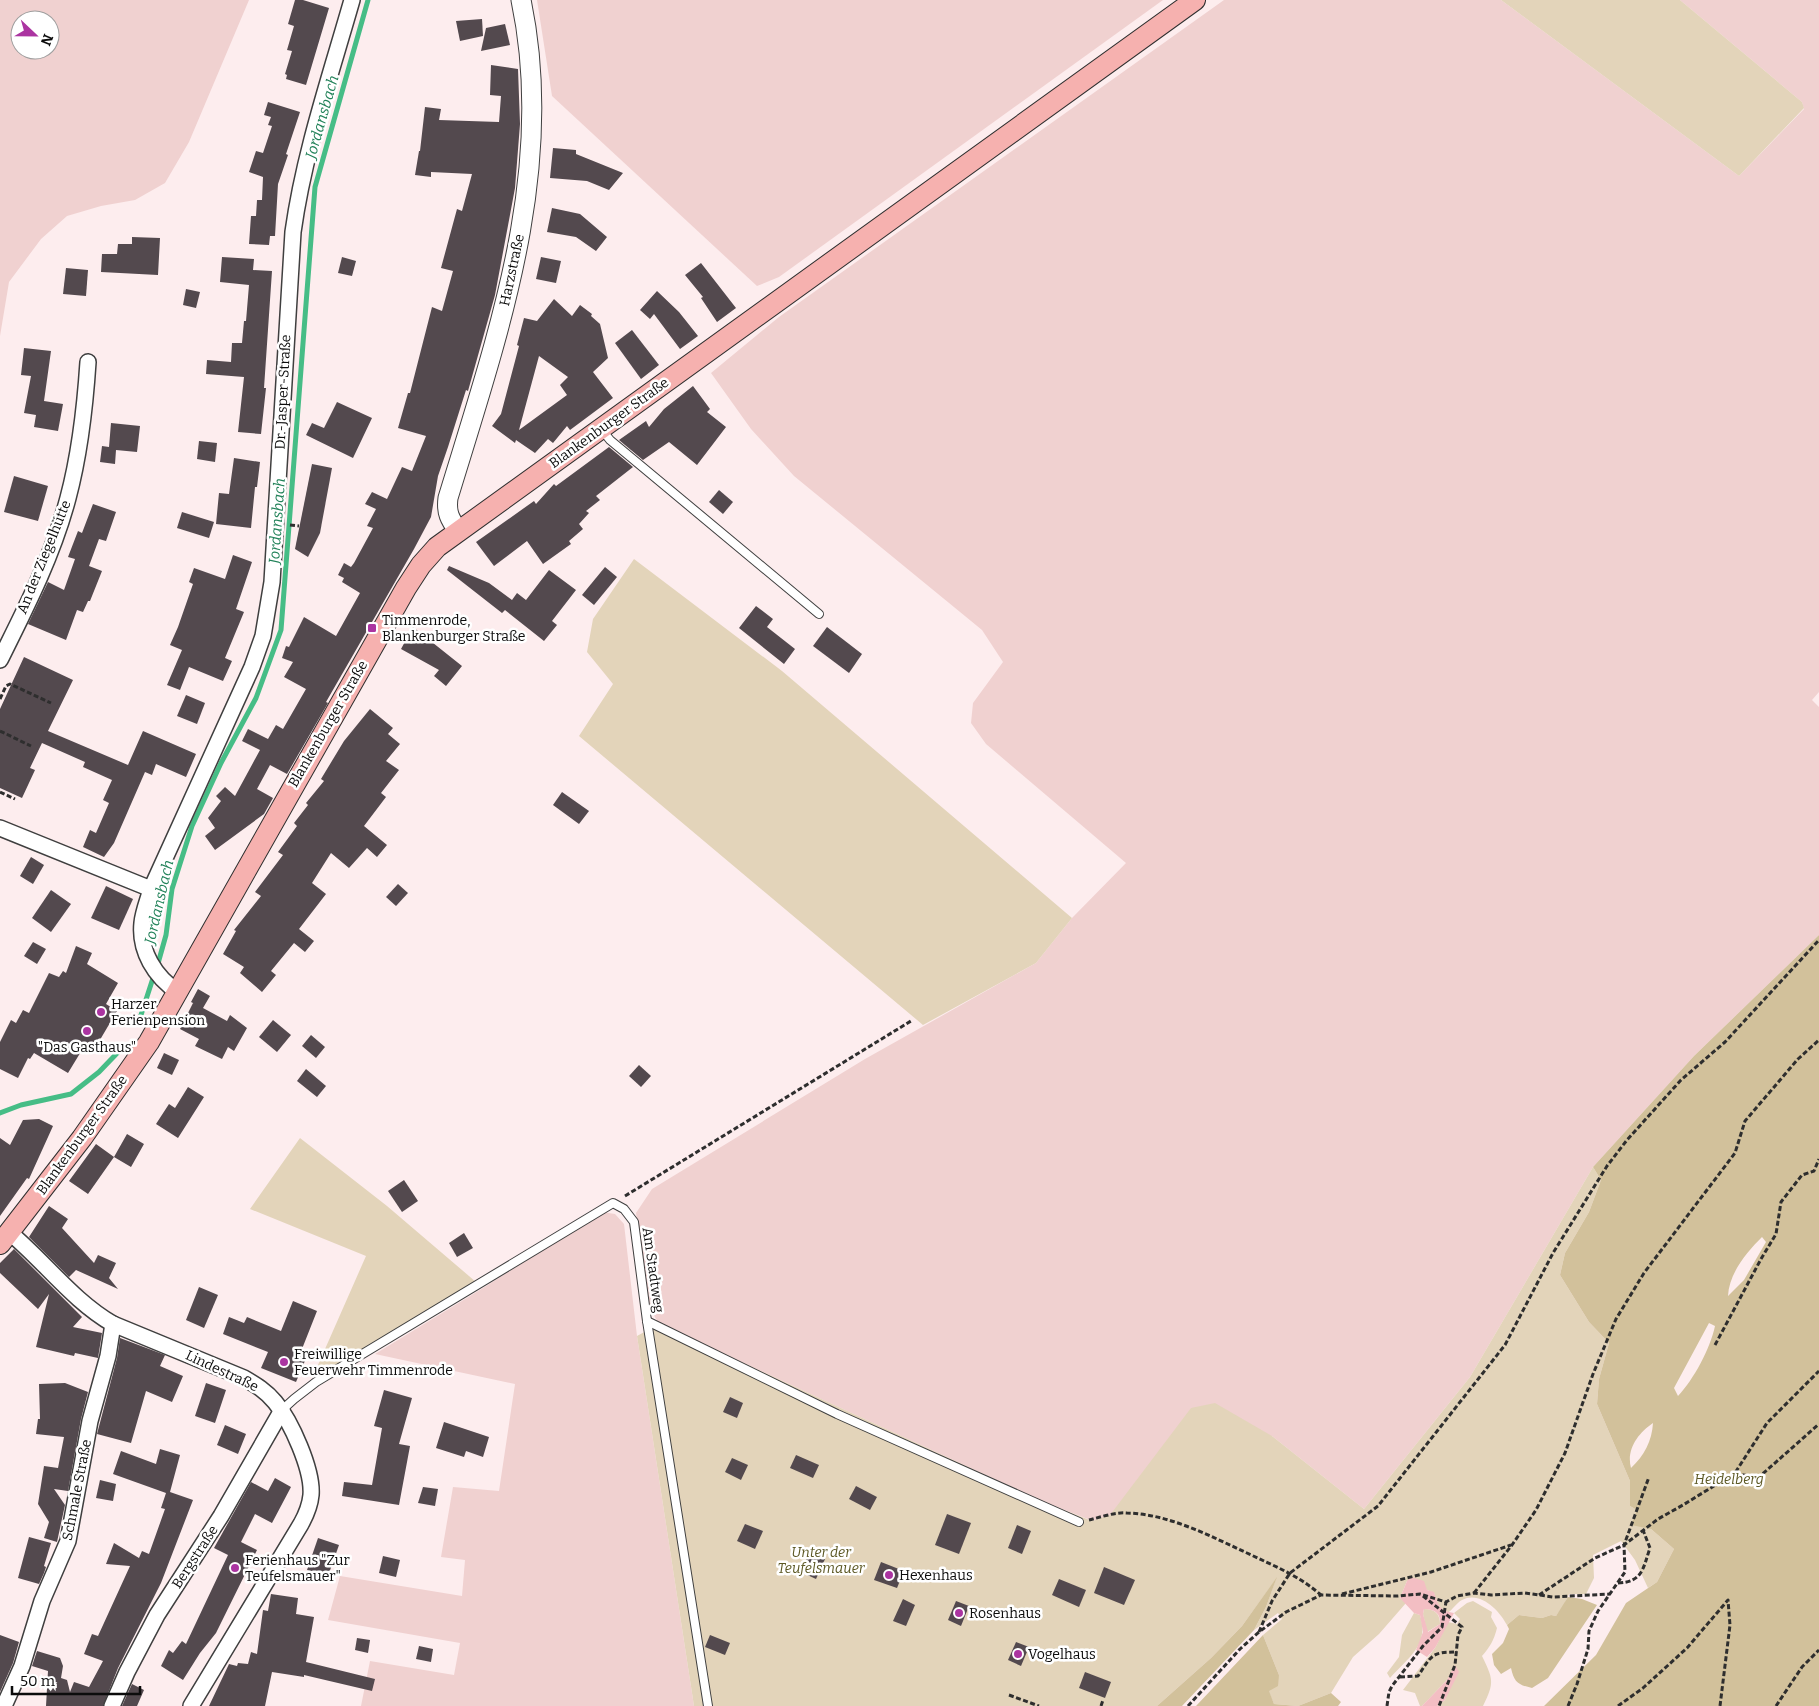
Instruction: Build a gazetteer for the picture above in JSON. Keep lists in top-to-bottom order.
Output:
{
  "streets": {
    "main road": ["Blankenburger Straße"],
    "street": [
      "Harzstraße",
      "Dr.-Jasper-Straße",
      "An der Ziegelhütte",
      "Lindestraße",
      "Schmale Straße",
      "Bergstraße"
    ],
    "lane": ["Am Stadtweg"]
  },
  "crossings": [
    ["Harzstraße", "Blankenburger Straße"],
    ["Dr.-Jasper-Straße", "Blankenburger Straße"],
    ["Blankenburger Straße", "Lindestraße"],
    ["Lindestraße", "Schmale Straße"],
    ["Lindestraße", "Bergstraße"]
  ],
  "water": ["Jordansbach"],
  "parks": ["Heidelberg", "Unter der Teufelsmauer"],
  "places": {
    "transit": ["Timmenrode, Blankenburger Straße"],
    "other": [
      "Harzer Ferienpension",
      "\"Das Gasthaus\"",
      "Freiwillige Feuerwehr Timmenrode",
      "Ferienhaus \"Zur Teufelsmauer\"",
      "Hexenhaus",
      "Rosenhaus",
      "Vogelhaus"
    ]
  },
  "scale_bar": "50 m",
  "north": "right"
}
